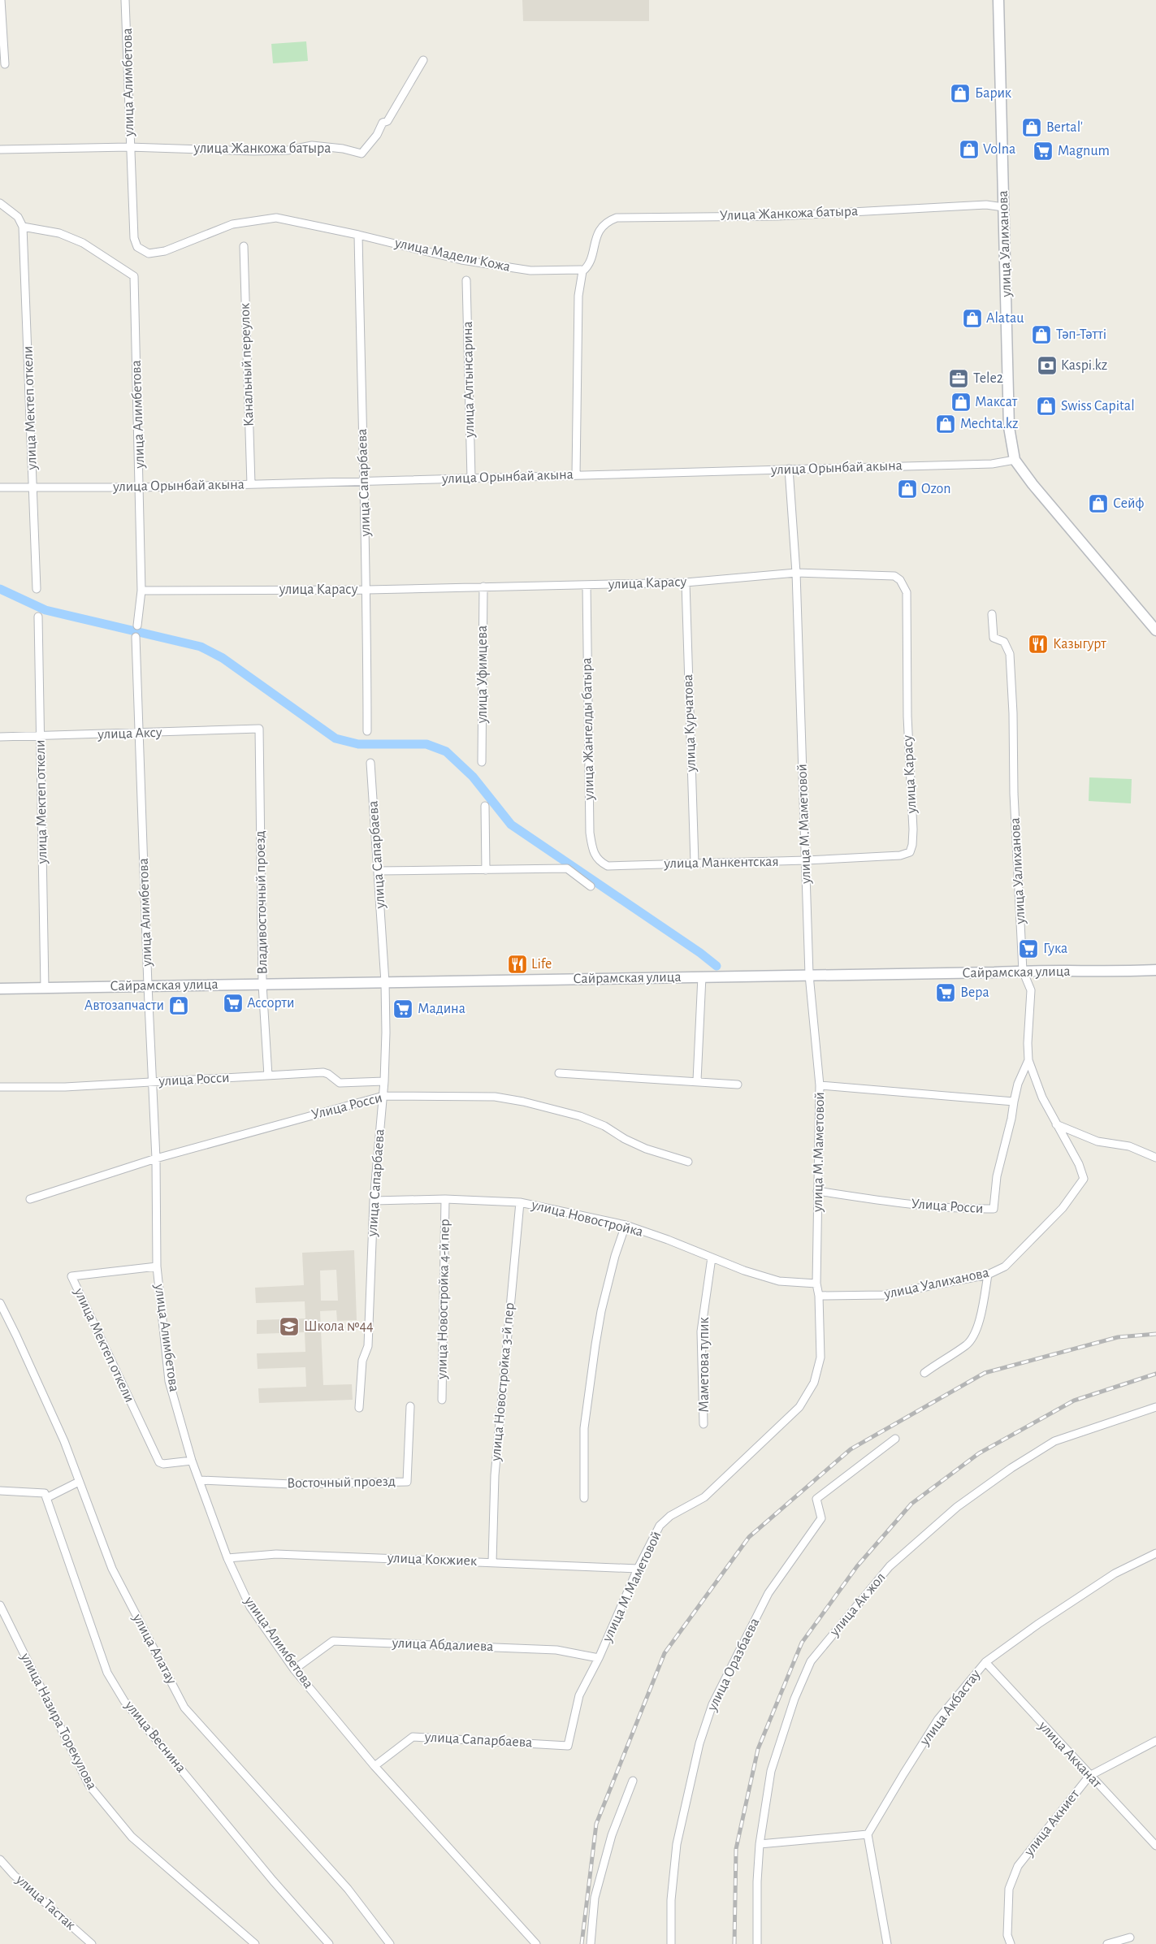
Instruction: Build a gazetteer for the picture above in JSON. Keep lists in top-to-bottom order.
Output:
{
  "streets": {
    "main road": ["улица Уалиханова", "Сайрамская улица"],
    "street": [
      "улица Алимбетова",
      "улица Жанкожа батыра",
      "Улица Жанкожа батыра",
      "улица Мадели Кожа",
      "Канальный переулок",
      "улица Алтынсарина",
      "улица Мектеп откели",
      "улица Орынбай акына",
      "улица Сапарбаева",
      "улица Карасу",
      "улица Уфимцева",
      "улица Курчатова",
      "улица Жангелды батыра",
      "улица Аксу",
      "улица М.Маметовой",
      "улица Манкентская",
      "Владивосточный проезд",
      "улица Росси",
      "Улица Росси",
      "улица Новостройка",
      "улица Новостройка 4-й пер",
      "Маметова тупик",
      "улица Новостройка 3-й пер",
      "Восточный проезд",
      "улица Кокжиек",
      "улица Ак жол",
      "улица Абдалиева",
      "улица Алатау",
      "улица Оразбаева",
      "улица Акбастау",
      "улица Назира Торекулова",
      "улица Веснина",
      "улица Акканат",
      "улица Акниет",
      "улица Тастак"
    ]
  },
  "crossings": [
    ["улица Алимбетова", "улица Жанкожа батыра"],
    ["улица Алимбетова", "улица Мадели Кожа"],
    ["улица Алимбетова", "улица Мектеп откели"],
    ["улица Алимбетова", "улица Орынбай акына"],
    ["улица Алимбетова", "улица Сапарбаева"],
    ["улица Алимбетова", "улица Карасу"],
    ["улица Алимбетова", "улица Аксу"],
    ["улица Алимбетова", "Сайрамская улица"],
    ["улица Алимбетова", "улица Росси"],
    ["улица Алимбетова", "Улица Росси"],
    ["улица Алимбетова", "Восточный проезд"],
    ["улица Алимбетова", "улица Кокжиек"],
    ["улица Алимбетова", "улица Абдалиева"],
    ["Улица Жанкожа батыра", "улица Уалиханова"],
    ["Улица Жанкожа батыра", "улица Мадели Кожа"],
    ["улица Уалиханова", "улица Орынбай акына"],
    ["улица Уалиханова", "улица М.Маметовой"],
    ["улица Уалиханова", "Сайрамская улица"],
    ["улица Уалиханова", "Улица Росси"],
    ["улица Мадели Кожа", "улица Сапарбаева"],
    ["Канальный переулок", "улица Орынбай акына"],
    ["улица Алтынсарина", "улица Орынбай акына"],
    ["улица Мектеп откели", "улица Орынбай акына"],
    ["улица Мектеп откели", "улица Аксу"],
    ["улица Мектеп откели", "Сайрамская улица"],
    ["улица Орынбай акына", "улица Сапарбаева"],
    ["улица Орынбай акына", "улица М.Маметовой"],
    ["улица Сапарбаева", "улица Карасу"],
    ["улица Сапарбаева", "улица М.Маметовой"],
    ["улица Сапарбаева", "Сайрамская улица"],
    ["улица Сапарбаева", "улица Росси"],
    ["улица Сапарбаева", "Улица Росси"],
    ["улица Сапарбаева", "улица Новостройка"],
    ["улица Карасу", "улица Уфимцева"],
    ["улица Карасу", "улица Курчатова"],
    ["улица Карасу", "улица Жангелды батыра"],
    ["улица Карасу", "улица М.Маметовой"],
    ["улица Карасу", "улица Манкентская"],
    ["улица Курчатова", "улица Манкентская"],
    ["улица Жангелды батыра", "улица Манкентская"],
    ["улица Аксу", "Владивосточный проезд"],
    ["улица М.Маметовой", "улица Манкентская"],
    ["улица М.Маметовой", "Сайрамская улица"],
    ["улица М.Маметовой", "Улица Росси"],
    ["улица М.Маметовой", "улица Новостройка"],
    ["улица М.Маметовой", "улица Кокжиек"],
    ["улица М.Маметовой", "улица Абдалиева"],
    ["Владивосточный проезд", "Сайрамская улица"],
    ["Владивосточный проезд", "улица Росси"],
    ["улица Новостройка", "улица Новостройка 4-й пер"],
    ["улица Новостройка", "Маметова тупик"],
    ["улица Новостройка", "улица Новостройка 3-й пер"],
    ["улица Новостройка 3-й пер", "улица Кокжиек"],
    ["улица Акбастау", "улица Акканат"],
    ["улица Акканат", "улица Акниет"]
  ],
  "places": {
    "shop": [
      "Барик",
      "Bertal'",
      "Volna",
      "Alatau",
      "Тәп-Тәтті",
      "Максат",
      "Swiss Capital",
      "Mechta.kz",
      "Ozon",
      "Сейф",
      "Автозапчасти"
    ],
    "supermarket": [
      "Magnum",
      "Гука",
      "Вера",
      "Ассорти",
      "Мадина"
    ],
    "bank": ["Kaspi.kz"],
    "office": ["Tele2"],
    "restaurant": ["Казыгурт", "Life"],
    "school or university": ["Школа №44"]
  }
}
